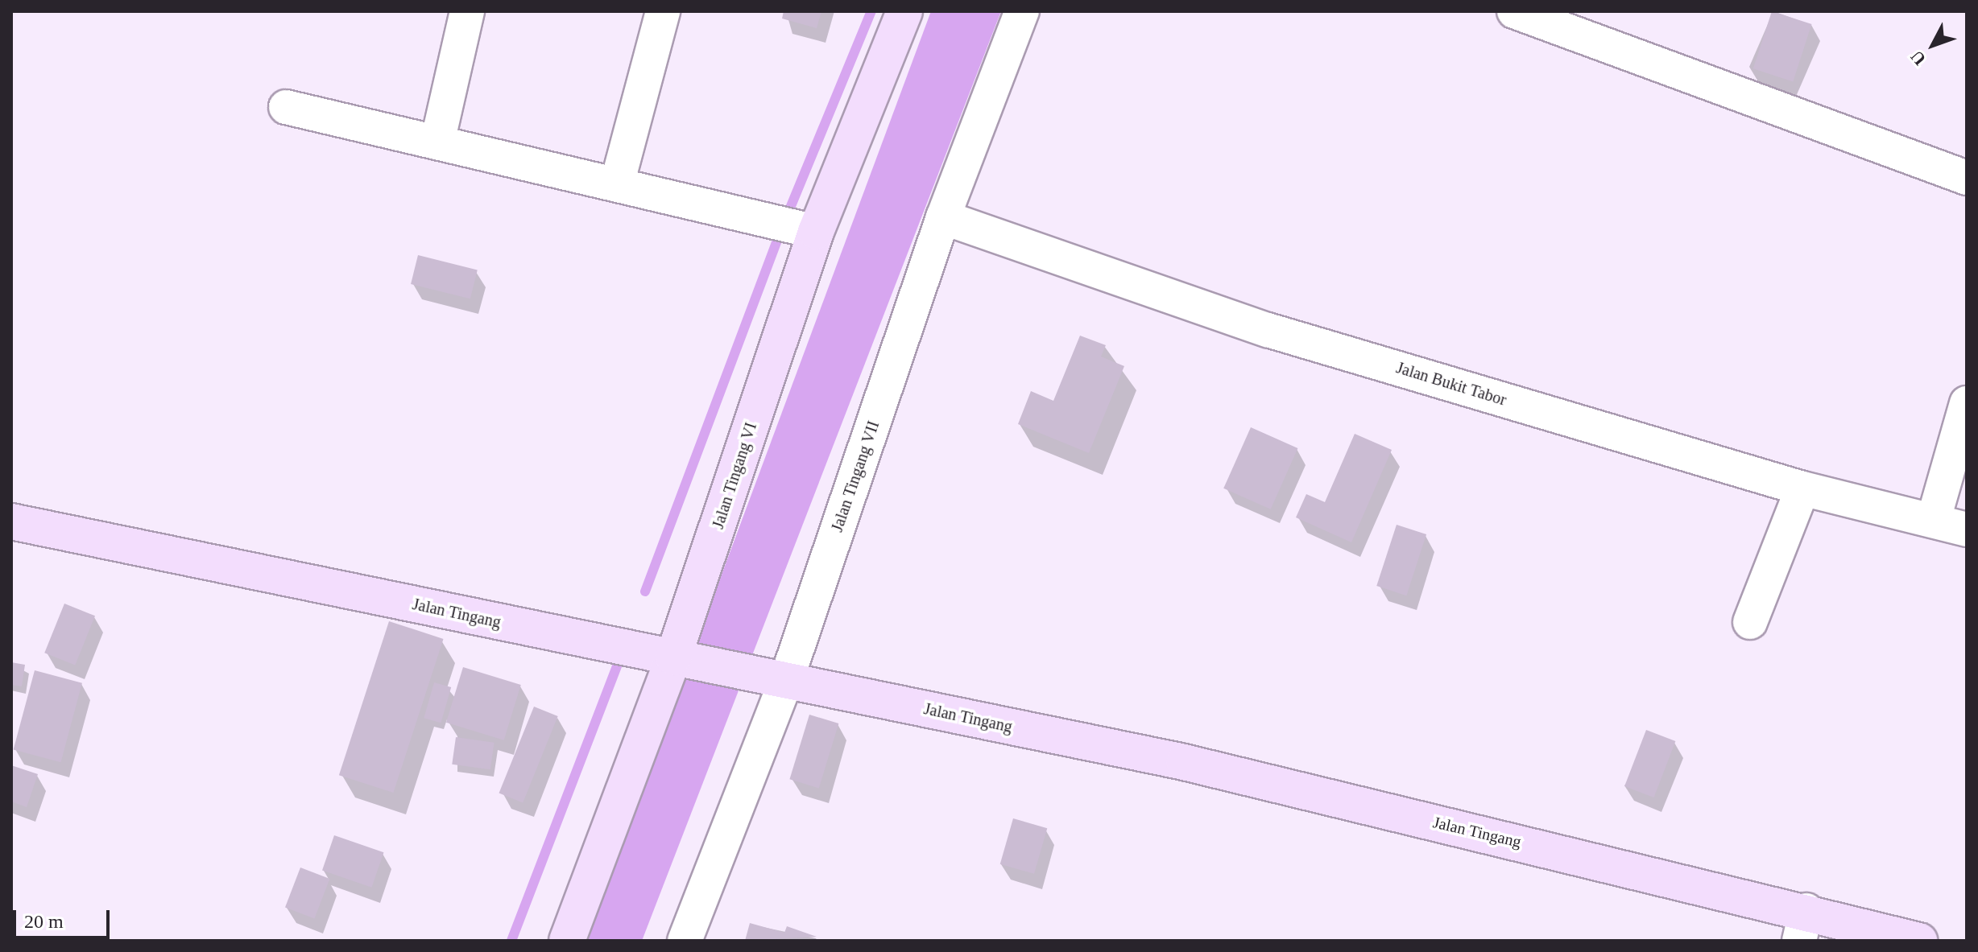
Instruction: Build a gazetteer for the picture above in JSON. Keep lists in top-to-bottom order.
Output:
{
  "streets": {
    "main road": ["Jalan Tingang VI", "Jalan Tingang"],
    "street": ["Jalan Bukit Tabor", "Jalan Tingang VII"]
  },
  "crossings": [
    ["Jalan Bukit Tabor", "Jalan Tingang VII"],
    ["Jalan Tingang VI", "Jalan Tingang"],
    ["Jalan Tingang VII", "Jalan Tingang"]
  ],
  "scale_bar": "20 m",
  "north": "bottom left"
}
